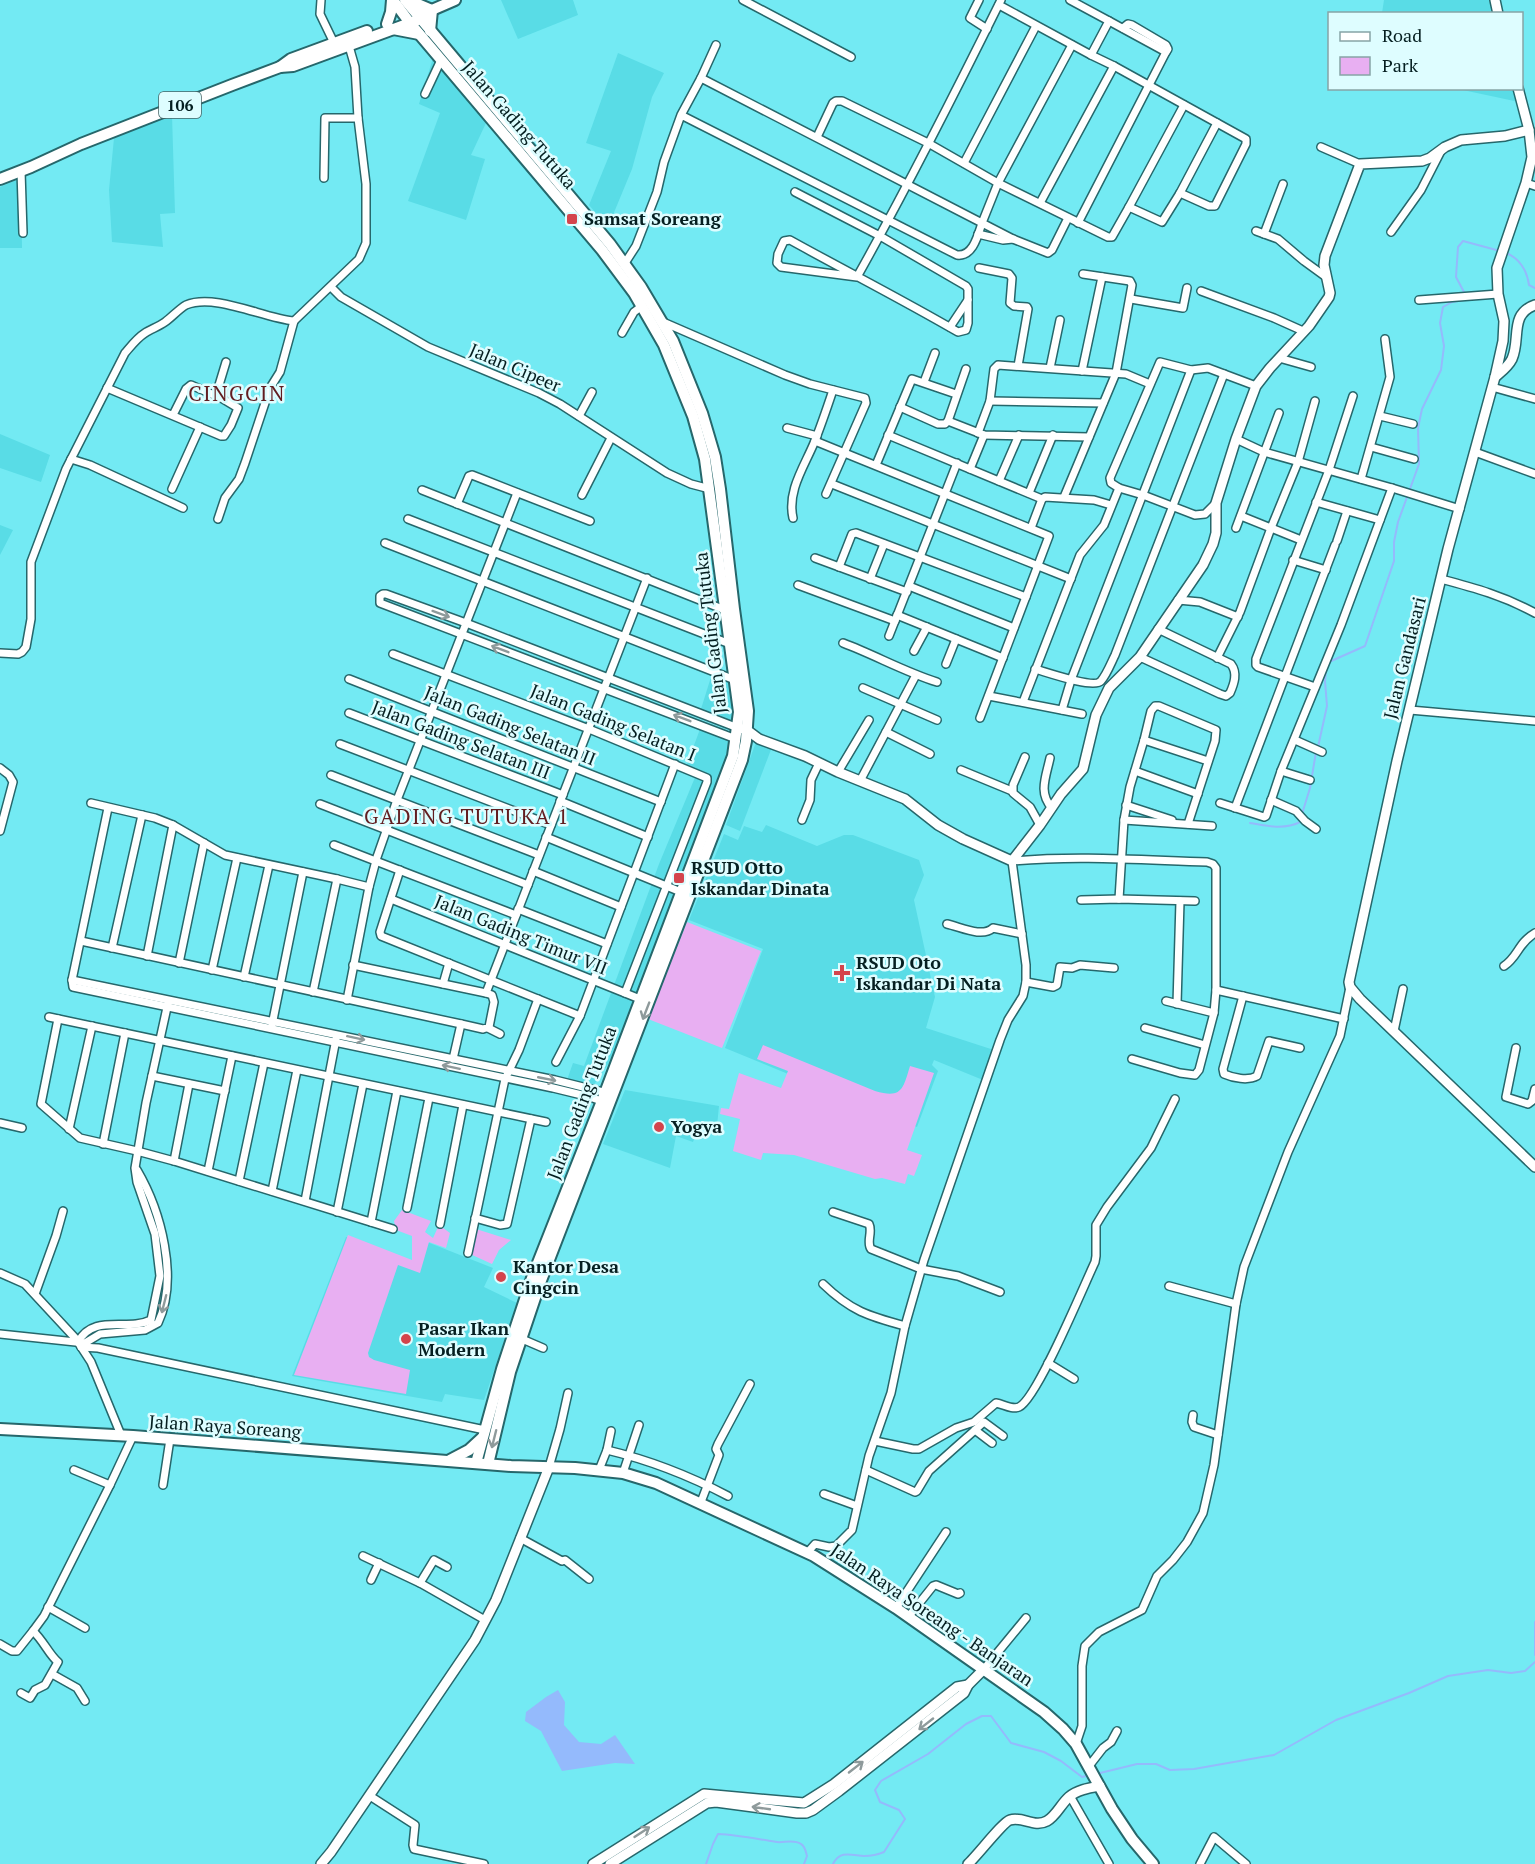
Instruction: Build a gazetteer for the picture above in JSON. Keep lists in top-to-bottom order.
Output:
{
  "streets": {
    "main road": [
      "106",
      "Jalan Gading Tutuka",
      "Jalan Raya Soreang",
      "Jalan Raya Soreang - Banjaran"
    ],
    "street": [
      "Jalan Cipeer",
      "Jalan Gandasari",
      "Jalan Gading Selatan I",
      "Jalan Gading Selatan II",
      "Jalan Gading Selatan III",
      "Jalan Gading Timur VII"
    ]
  },
  "crossings": [
    ["106", "Jalan Gading Tutuka"],
    ["Jalan Gading Tutuka", "Jalan Cipeer"],
    ["Jalan Gading Tutuka", "Jalan Gading Timur VII"],
    ["Jalan Gading Tutuka", "Jalan Raya Soreang - Banjaran"],
    ["Jalan Gading Selatan I", "Jalan Gading Timur VII"],
    ["Jalan Raya Soreang", "Jalan Raya Soreang - Banjaran"]
  ],
  "districts": ["CINGCIN", "GADING TUTUKA 1"],
  "places": {
    "transit": ["Samsat Soreang", "RSUD Otto Iskandar Dinata"],
    "health": ["RSUD Oto Iskandar Di Nata"],
    "other": ["Yogya", "Kantor Desa Cingcin", "Pasar Ikan Modern"]
  },
  "legend": ["Road", "Park"]
}
